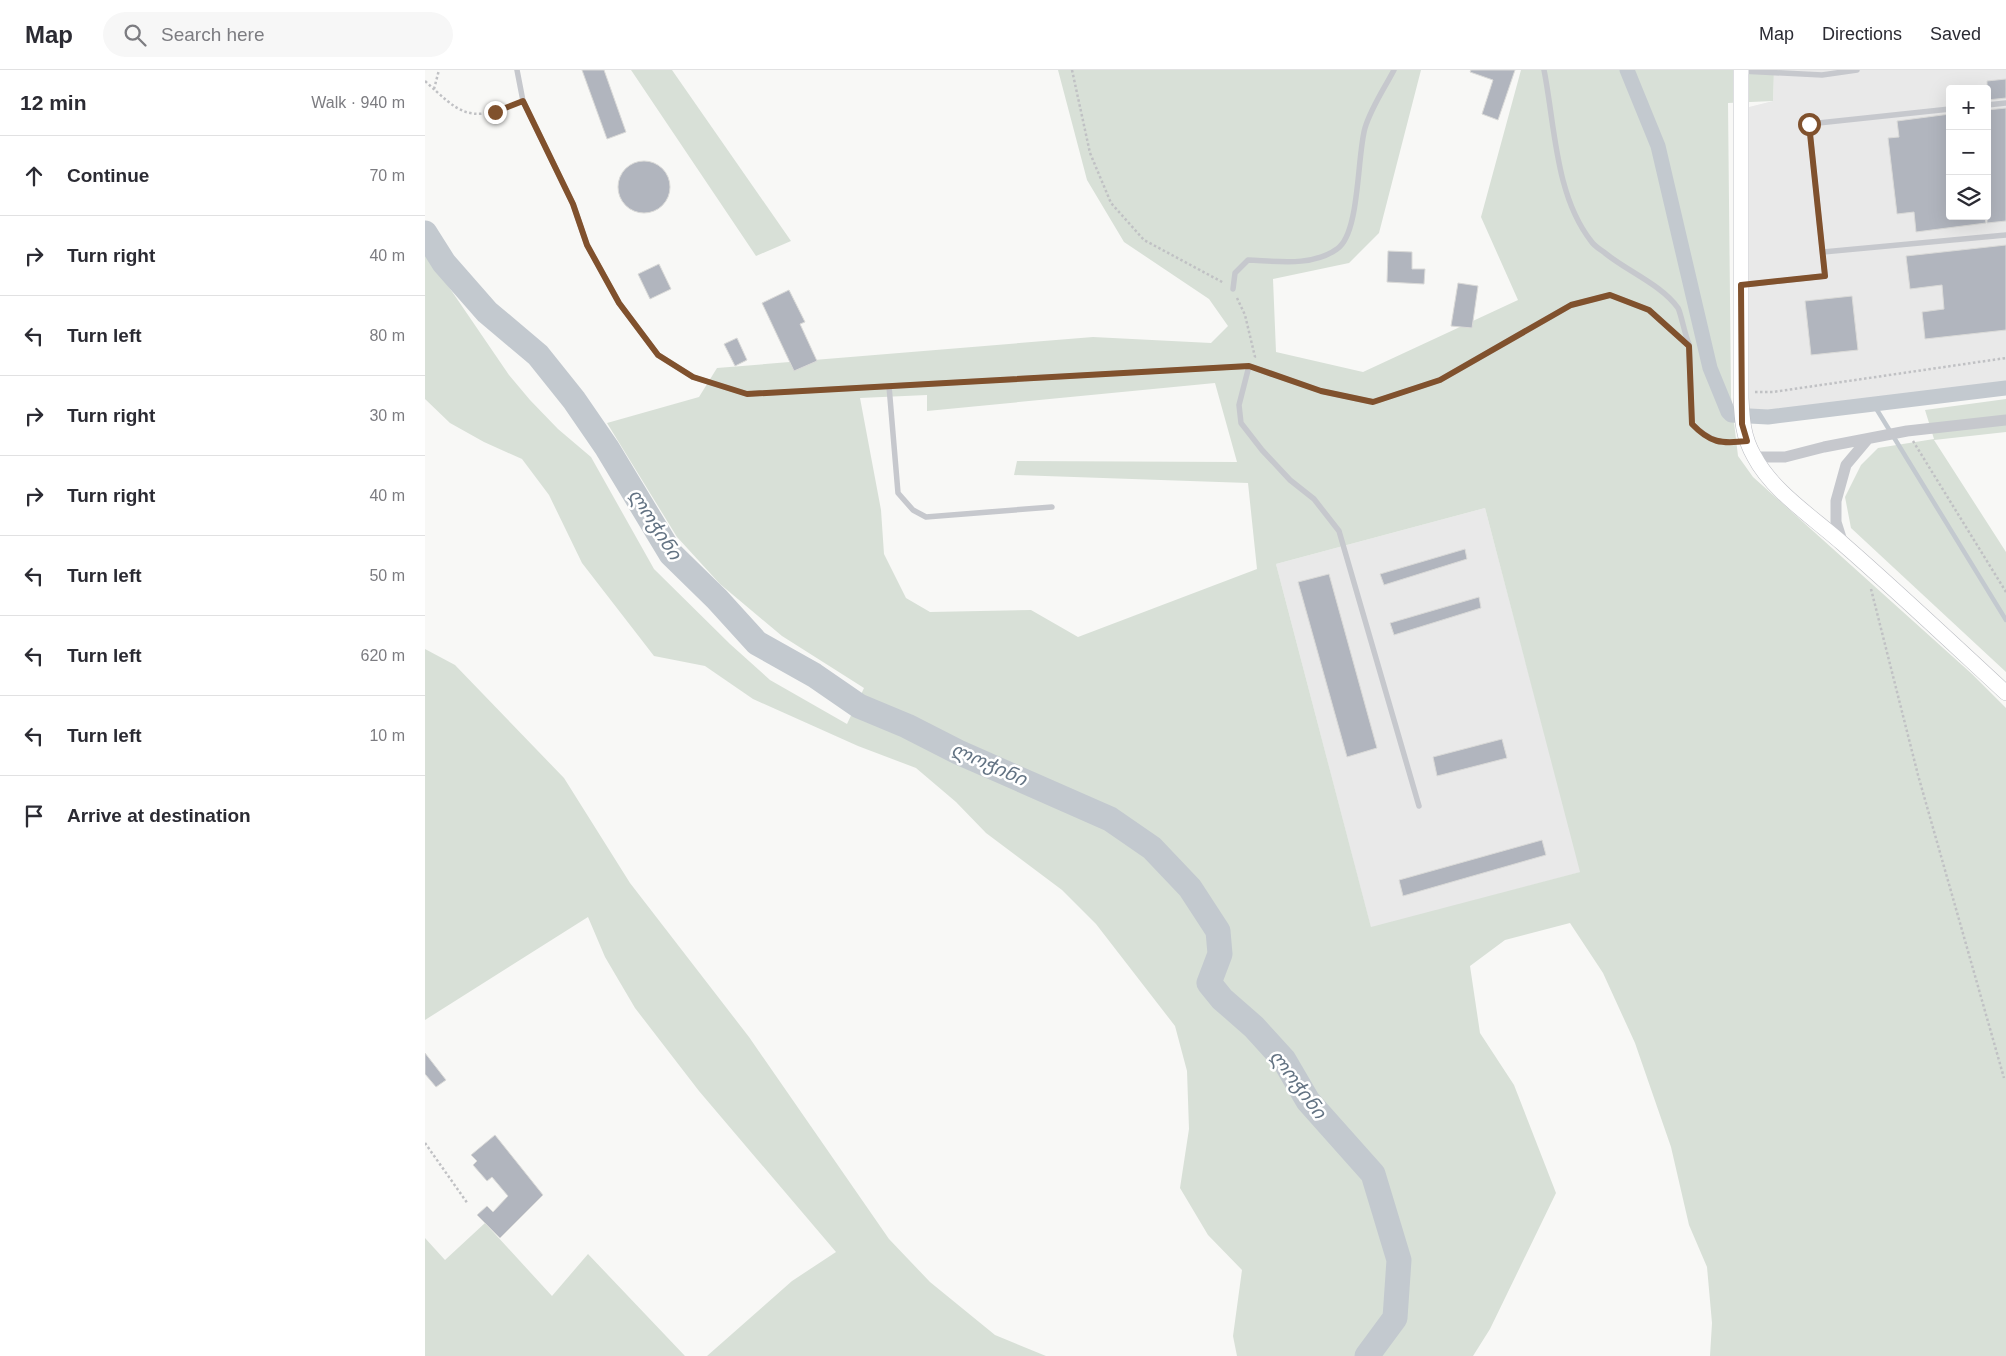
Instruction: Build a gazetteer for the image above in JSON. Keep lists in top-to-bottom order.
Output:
{
  "water": ["ლოჭინი"],
  "page": {
    "header": "Map",
    "search": "Search here",
    "nav": ["Map", "Directions", "Saved"],
    "heading": ["12 min", "Walk · 940 m"],
    "map_buttons": ["+", "−"],
    "list": [
      ["Continue", "70 m"],
      ["Turn right", "40 m"],
      ["Turn left", "80 m"],
      ["Turn right", "30 m"],
      ["Turn right", "40 m"],
      ["Turn left", "50 m"],
      ["Turn left", "620 m"],
      ["Turn left", "10 m"],
      "Arrive at destination"
    ]
  }
}
